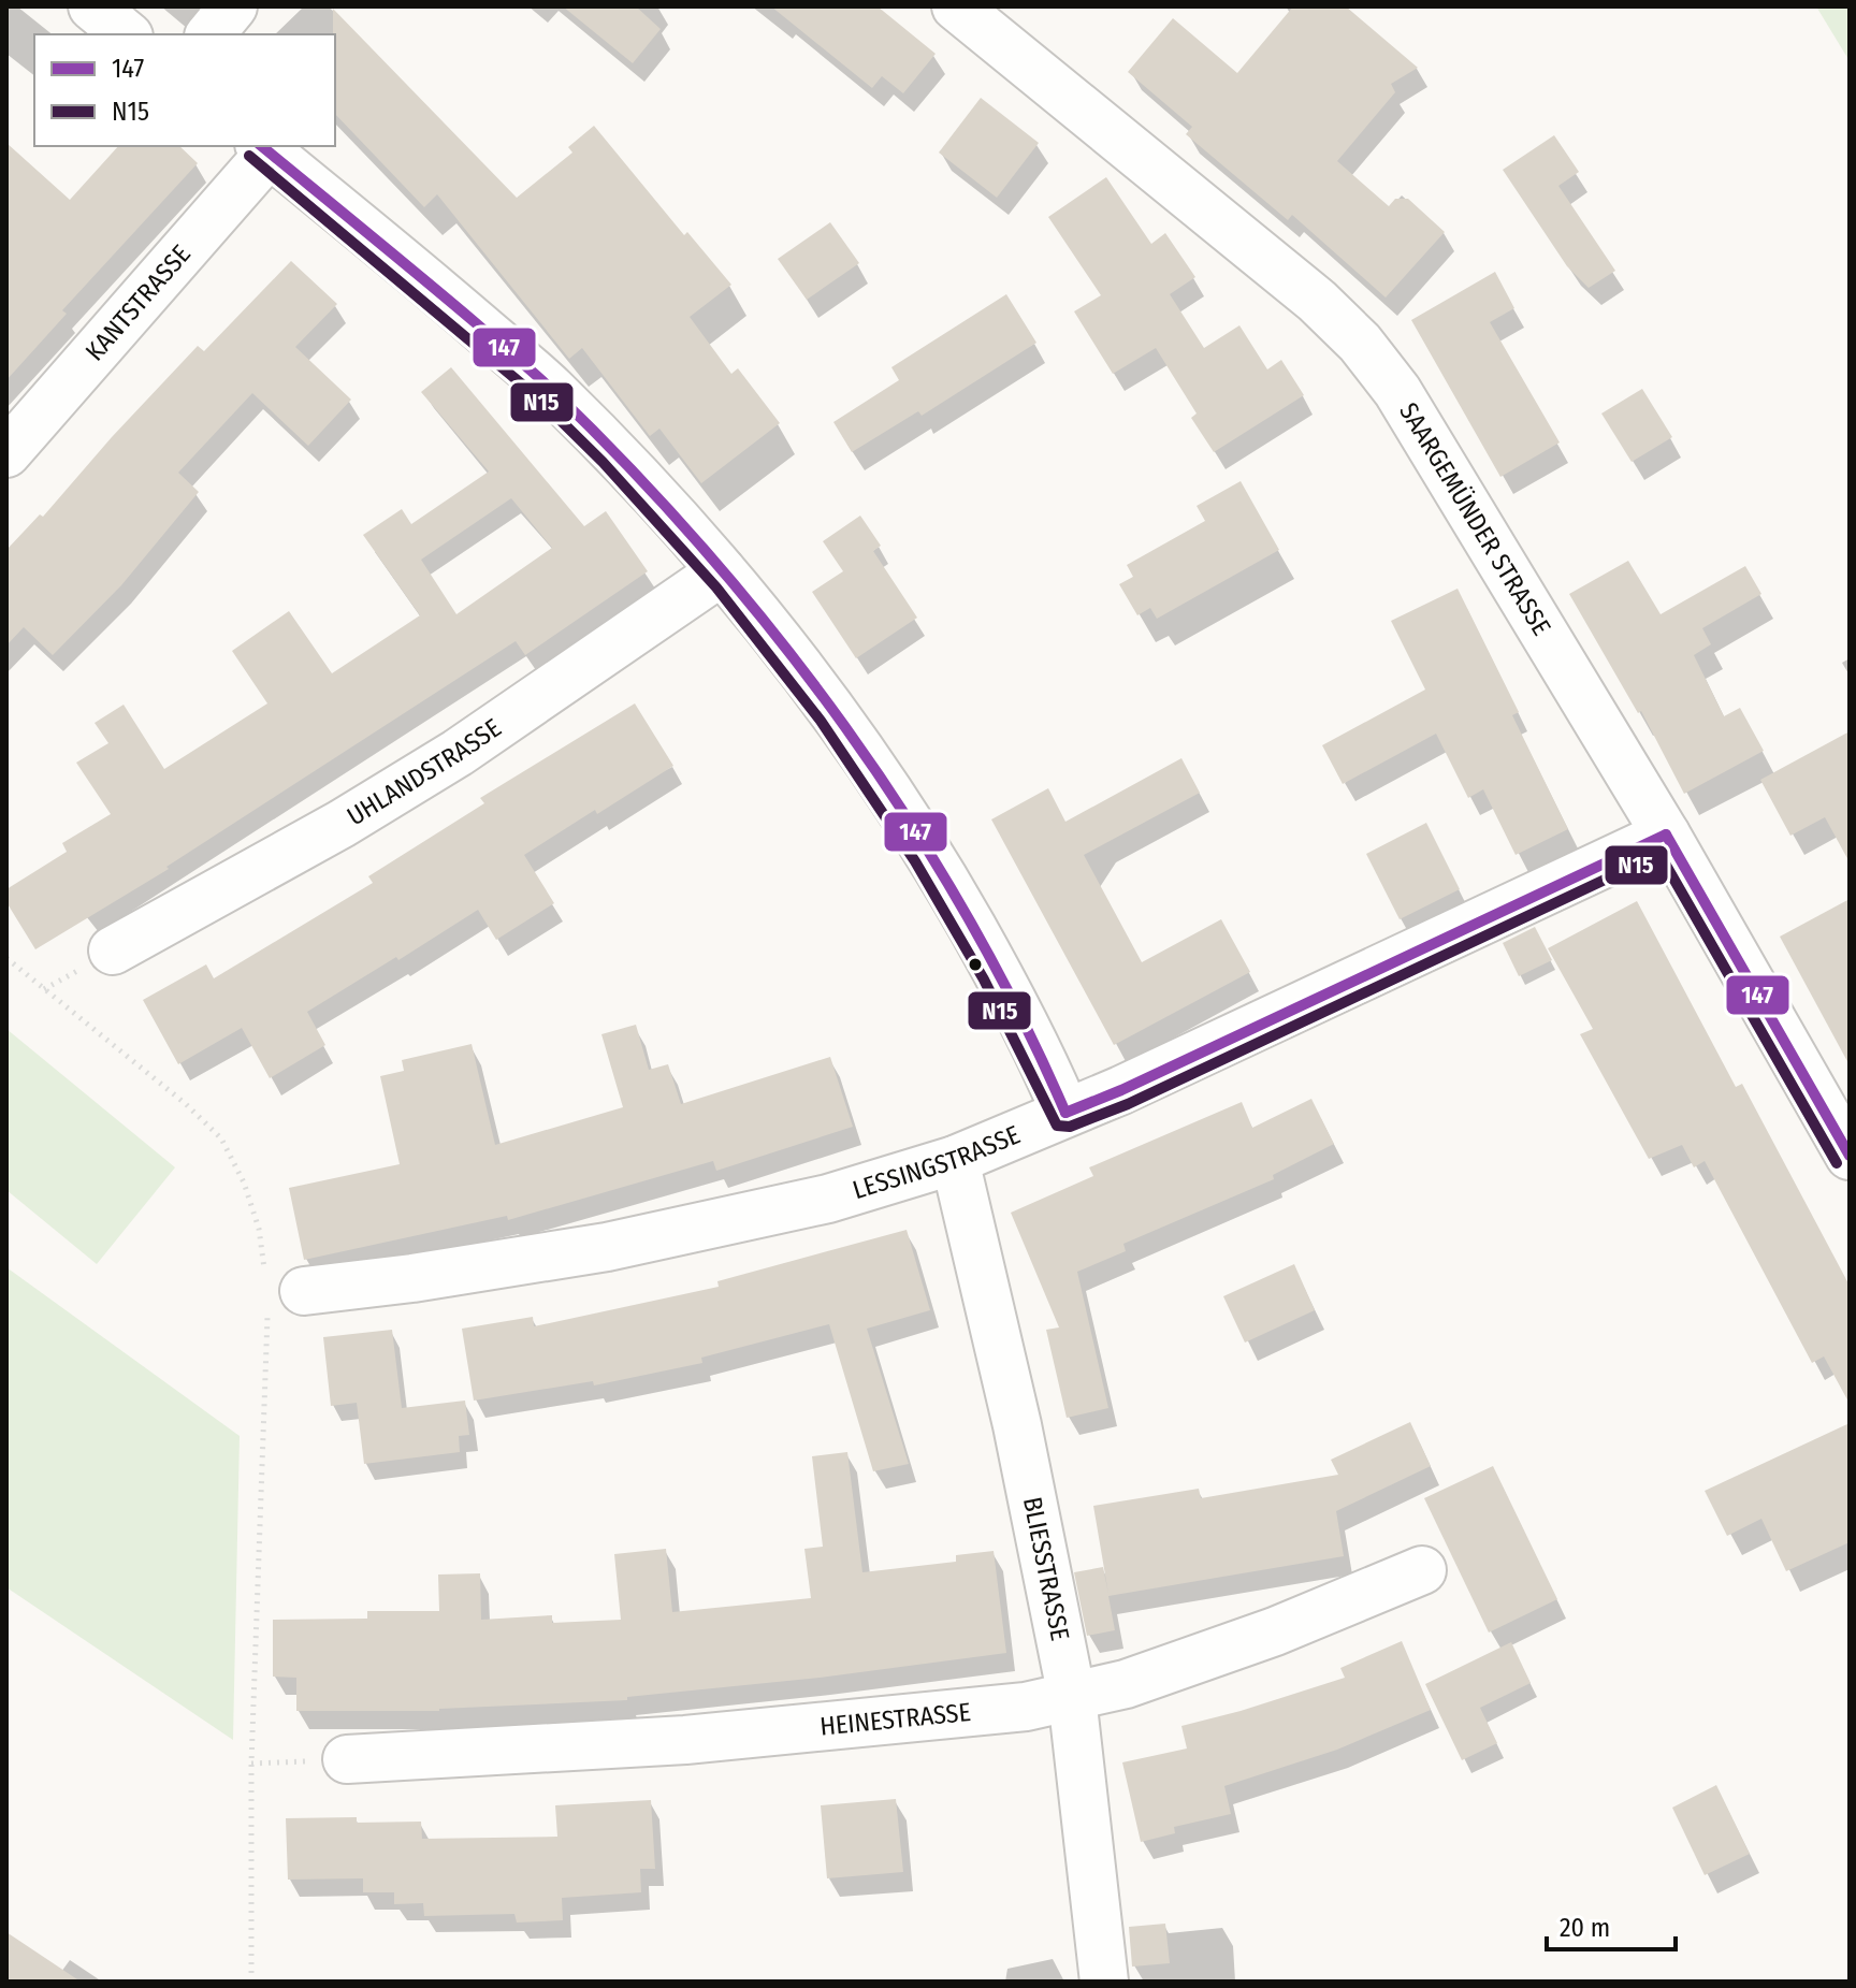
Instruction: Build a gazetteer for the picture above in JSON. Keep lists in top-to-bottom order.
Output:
{
  "streets": {
    "street": [
      "KANTSTRASSE",
      "SAARGEMÜNDER STRASSE",
      "UHLANDSTRASSE",
      "LESSINGSTRASSE",
      "BLIESSTRASSE",
      "HEINESTRASSE"
    ]
  },
  "crossings": [
    ["SAARGEMÜNDER STRASSE", "LESSINGSTRASSE"],
    ["LESSINGSTRASSE", "BLIESSTRASSE"],
    ["BLIESSTRASSE", "HEINESTRASSE"]
  ],
  "lines": ["transit line 147", "transit line N15"],
  "legend": ["147", "N15"],
  "scale_bar": "20 m"
}
